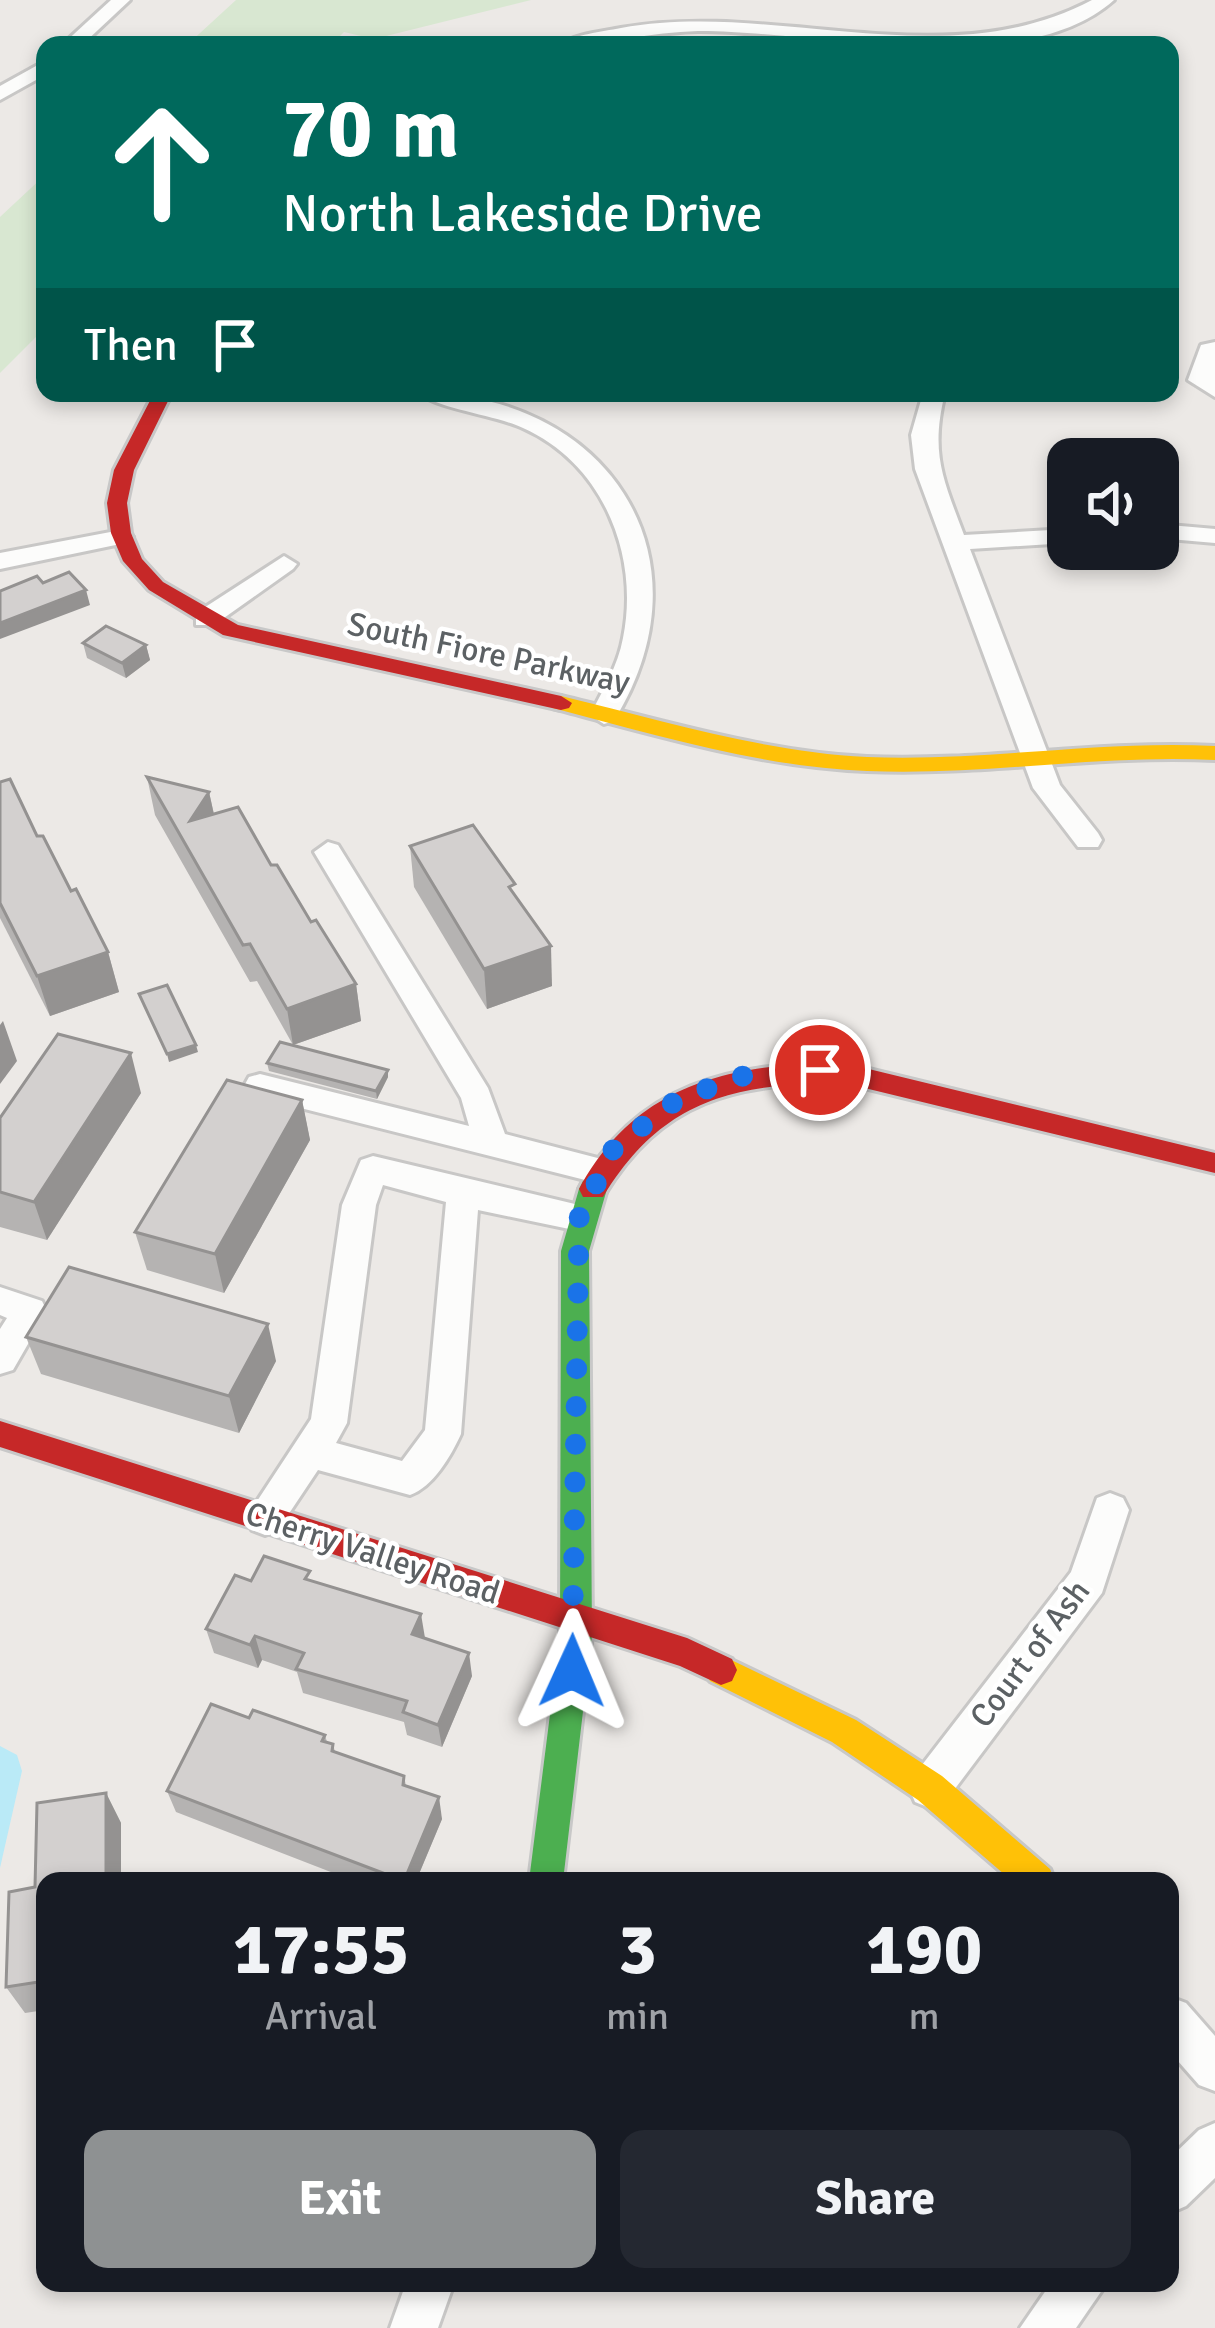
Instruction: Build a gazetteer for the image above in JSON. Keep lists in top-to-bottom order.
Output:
{
  "streets": {
    "street": ["South Fiore Parkway", "Cherry Valley Road", "Court of Ash"]
  },
  "crossings": [
    ["Cherry Valley Road", "Court of Ash"]
  ],
  "page": {
    "turn": ["70 m", "North Lakeside Drive"],
    "then": "Then",
    "eta": [
      "17:55",
      "Arrival",
      "3",
      "min",
      "190",
      "m"
    ],
    "buttons": ["Exit", "Share"]
  }
}
